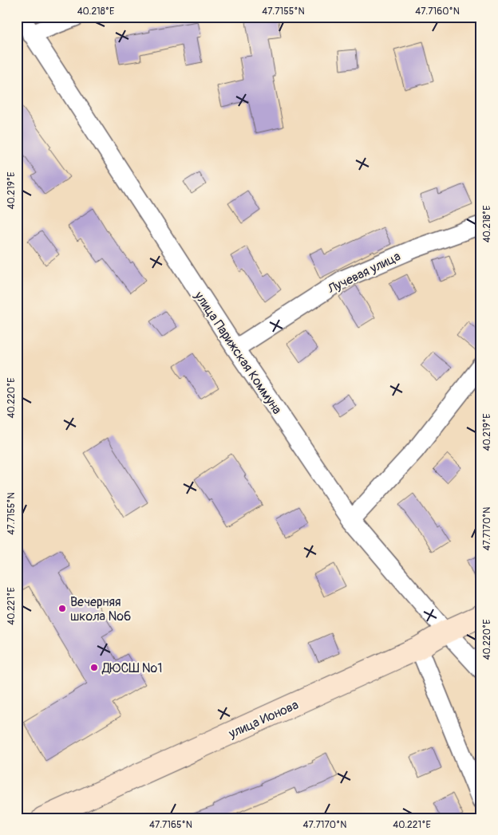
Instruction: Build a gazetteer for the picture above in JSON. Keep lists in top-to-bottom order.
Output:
{
  "streets": {
    "main road": ["улица Ионова"],
    "street": ["Лучевая улица", "улица Парижская Коммуна"]
  },
  "crossings": [
    ["Лучевая улица", "улица Парижская Коммуна"],
    ["улица Парижская Коммуна", "улица Ионова"]
  ],
  "places": ["Вечерняя школа №6", "ДЮСШ №1"],
  "coordinates": [
    "40.218°E",
    "47.7155°N",
    "47.7160°N",
    "40.219°E",
    "40.220°E",
    "47.7170°N",
    "40.221°E",
    "47.7165°N"
  ]
}
